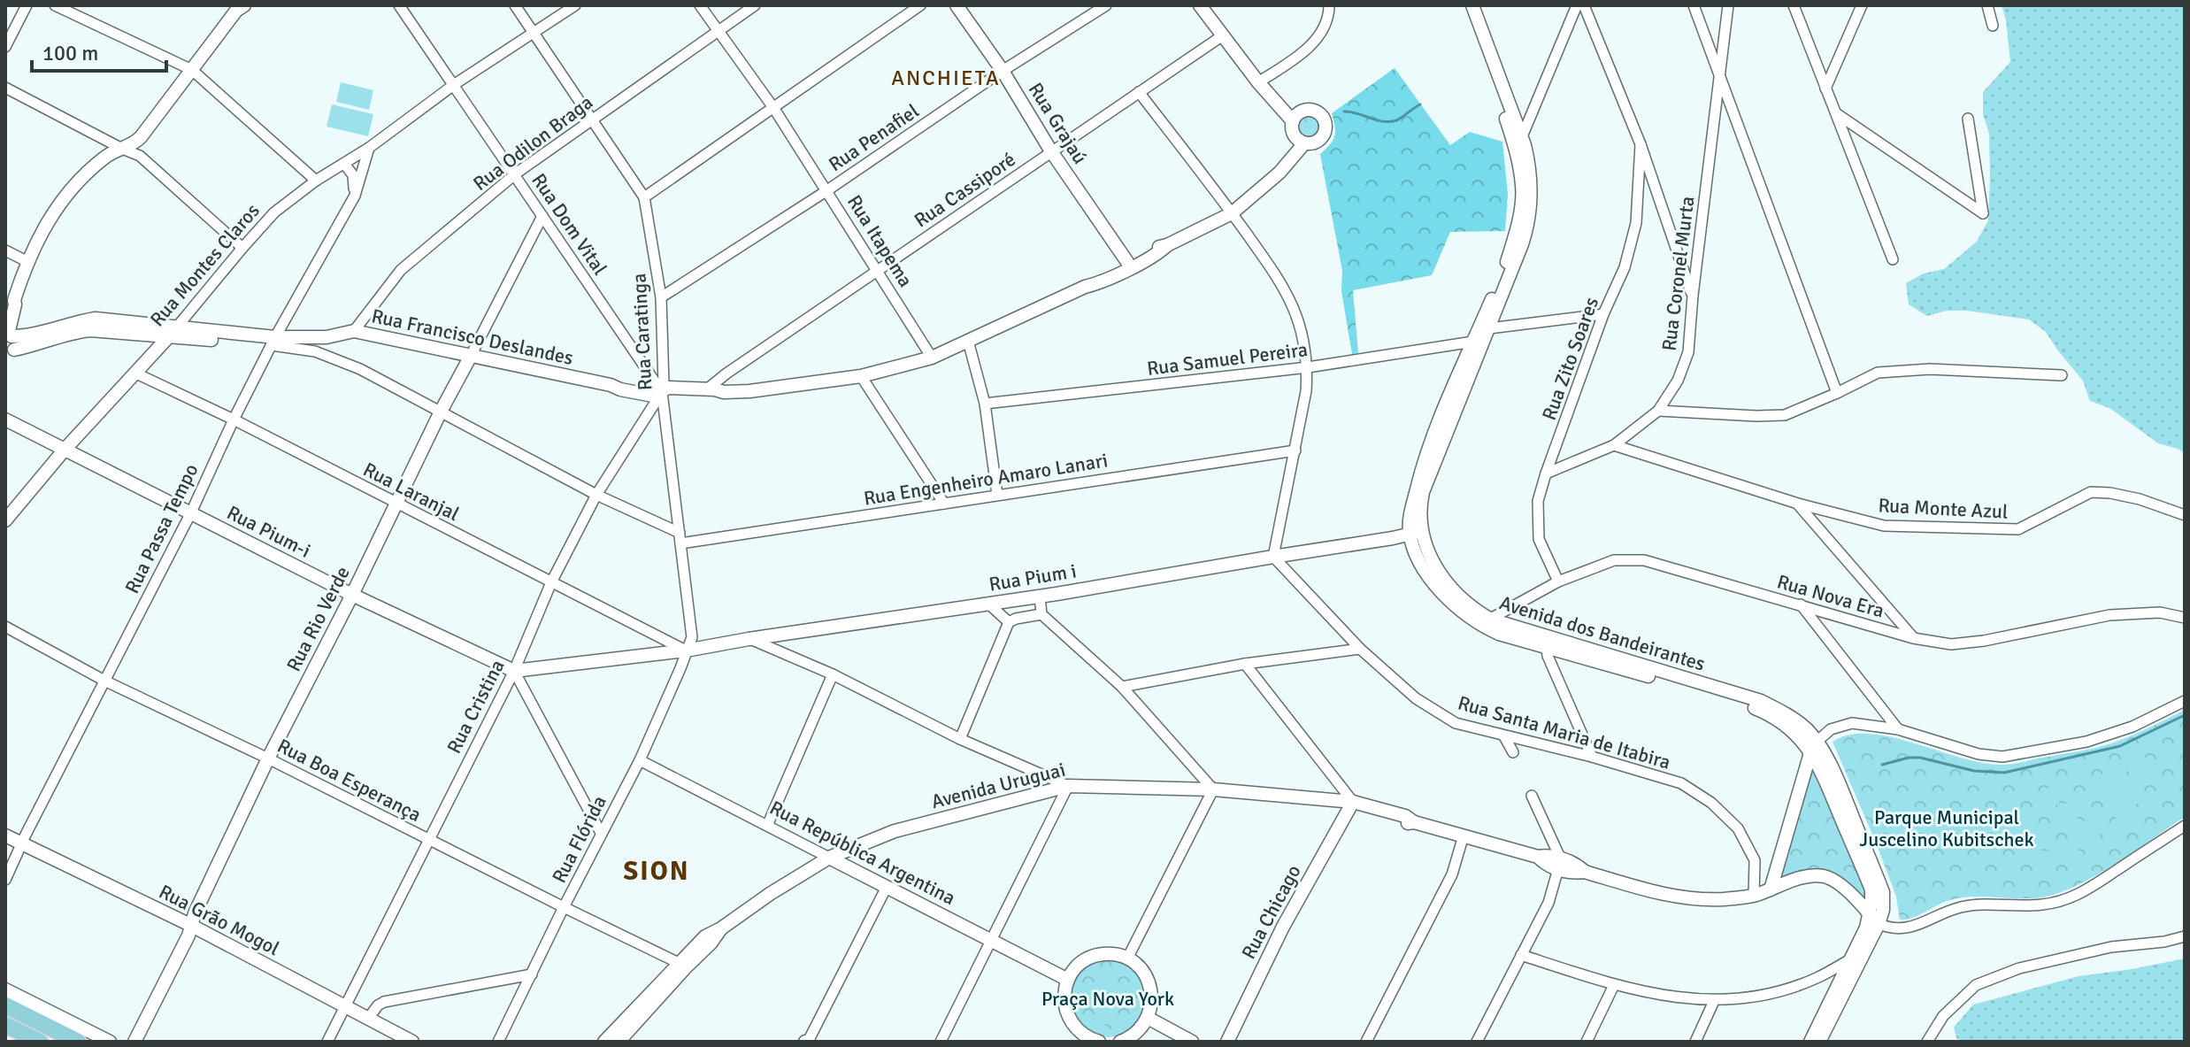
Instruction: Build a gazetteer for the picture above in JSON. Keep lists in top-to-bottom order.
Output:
{
  "streets": {
    "street": [
      "Rua Grajaú",
      "Rua Penafiel",
      "Rua Odilon Braga",
      "Rua Cassiporé",
      "Rua Dom Vital",
      "Rua Itapema",
      "Rua Montes Claros",
      "Rua Coronel Murta",
      "Rua Caratinga",
      "Rua Francisco Deslandes",
      "Rua Samuel Pereira",
      "Rua Zito Soares",
      "Rua Engenheiro Amaro Lanari",
      "Rua Laranjal",
      "Rua Monte Azul",
      "Rua Passa Tempo",
      "Rua Pium-i",
      "Rua Pium i",
      "Rua Nova Era",
      "Rua Rio Verde",
      "Avenida dos Bandeirantes",
      "Rua Cristina",
      "Rua Santa Maria de Itabira",
      "Rua Boa Esperança",
      "Avenida Uruguai",
      "Rua Flórida",
      "Rua República Argentina",
      "Rua Chicago",
      "Rua Grão Mogol"
    ]
  },
  "crossings": [
    ["Rua Grajaú", "Rua Penafiel"],
    ["Rua Grajaú", "Rua Cassiporé"],
    ["Rua Grajaú", "Rua Francisco Deslandes"],
    ["Rua Penafiel", "Rua Itapema"],
    ["Rua Penafiel", "Rua Caratinga"],
    ["Rua Odilon Braga", "Rua Dom Vital"],
    ["Rua Odilon Braga", "Rua Itapema"],
    ["Rua Odilon Braga", "Rua Caratinga"],
    ["Rua Odilon Braga", "Rua Francisco Deslandes"],
    ["Rua Cassiporé", "Rua Itapema"],
    ["Rua Cassiporé", "Rua Francisco Deslandes"],
    ["Rua Dom Vital", "Rua Montes Claros"],
    ["Rua Dom Vital", "Rua Caratinga"],
    ["Rua Dom Vital", "Rua Francisco Deslandes"],
    ["Rua Dom Vital", "Rua Rio Verde"],
    ["Rua Dom Vital", "Rua Cristina"],
    ["Rua Itapema", "Rua Francisco Deslandes"],
    ["Rua Montes Claros", "Rua Caratinga"],
    ["Rua Montes Claros", "Rua Francisco Deslandes"],
    ["Rua Montes Claros", "Rua Laranjal"],
    ["Rua Montes Claros", "Rua Passa Tempo"],
    ["Rua Montes Claros", "Rua Pium-i"],
    ["Rua Coronel Murta", "Rua Zito Soares"],
    ["Rua Coronel Murta", "Rua Monte Azul"],
    ["Rua Caratinga", "Rua Francisco Deslandes"],
    ["Rua Caratinga", "Rua Engenheiro Amaro Lanari"],
    ["Rua Caratinga", "Rua Pium i"],
    ["Rua Caratinga", "Rua Cristina"],
    ["Rua Caratinga", "Rua Flórida"],
    ["Rua Francisco Deslandes", "Rua Passa Tempo"],
    ["Rua Francisco Deslandes", "Rua Rio Verde"],
    ["Rua Francisco Deslandes", "Rua Cristina"],
    ["Rua Samuel Pereira", "Avenida dos Bandeirantes"],
    ["Rua Zito Soares", "Rua Nova Era"],
    ["Rua Laranjal", "Rua Passa Tempo"],
    ["Rua Laranjal", "Rua Rio Verde"],
    ["Rua Laranjal", "Rua Cristina"],
    ["Rua Passa Tempo", "Rua Pium-i"],
    ["Rua Passa Tempo", "Rua Boa Esperança"],
    ["Rua Passa Tempo", "Rua Grão Mogol"],
    ["Rua Pium-i", "Rua Rio Verde"],
    ["Rua Pium-i", "Rua Cristina"],
    ["Rua Pium i", "Rua Santa Maria de Itabira"],
    ["Rua Pium i", "Rua Flórida"],
    ["Rua Nova Era", "Avenida dos Bandeirantes"],
    ["Rua Rio Verde", "Rua Boa Esperança"],
    ["Rua Rio Verde", "Rua Grão Mogol"],
    ["Avenida dos Bandeirantes", "Avenida Uruguai"],
    ["Rua Cristina", "Rua Boa Esperança"],
    ["Rua Cristina", "Rua Grão Mogol"],
    ["Rua Santa Maria de Itabira", "Avenida Uruguai"],
    ["Rua Boa Esperança", "Avenida Uruguai"],
    ["Rua Boa Esperança", "Rua Flórida"],
    ["Avenida Uruguai", "Rua República Argentina"],
    ["Avenida Uruguai", "Rua Chicago"],
    ["Rua Flórida", "Rua República Argentina"]
  ],
  "districts": ["ANCHIETA", "SION"],
  "parks": ["Parque Municipal Juscelino Kubitschek", "Praça Nova York"],
  "scale_bar": "100 m"
}
